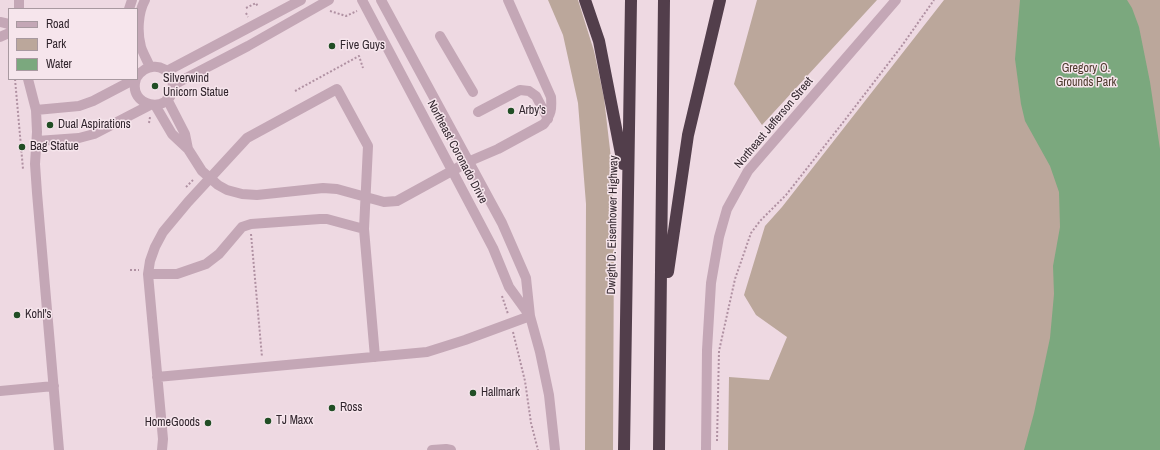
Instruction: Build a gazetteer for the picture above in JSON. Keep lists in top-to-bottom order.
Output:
{
  "streets": {
    "highway": ["Dwight D. Eisenhower Highway"],
    "street": ["Northeast Jefferson Street", "Northeast Coronado Drive"]
  },
  "parks": ["Gregory O. Grounds Park"],
  "places": [
    "Five Guys",
    "Silverwind Unicorn Statue",
    "Arby's",
    "Dual Aspirations",
    "Bag Statue",
    "Kohl's",
    "Hallmark",
    "Ross",
    "TJ Maxx",
    "HomeGoods"
  ],
  "legend": ["Road", "Park", "Water"]
}
